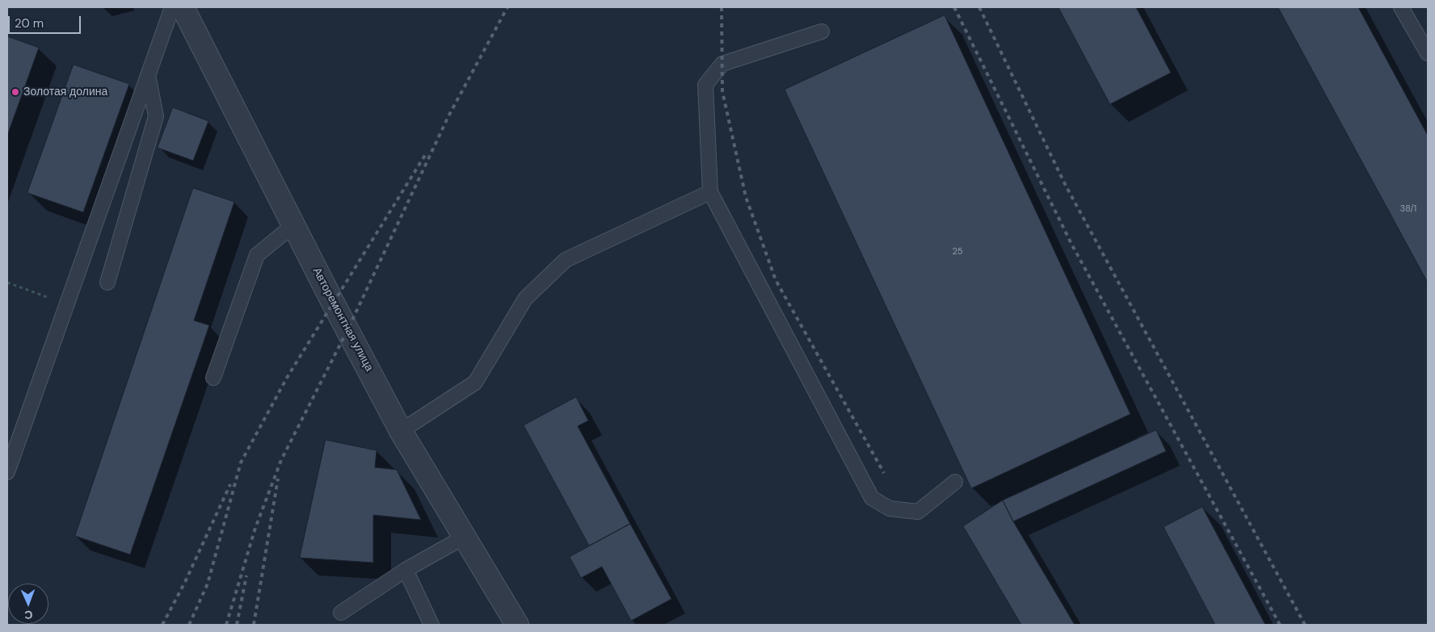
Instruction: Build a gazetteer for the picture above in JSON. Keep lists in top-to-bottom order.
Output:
{
  "streets": {
    "street": ["Авторемонтная улица"]
  },
  "places": ["Золотая долина"],
  "house_numbers": ["38/1", "25"],
  "scale_bar": "20 m",
  "north": "bottom"
}
